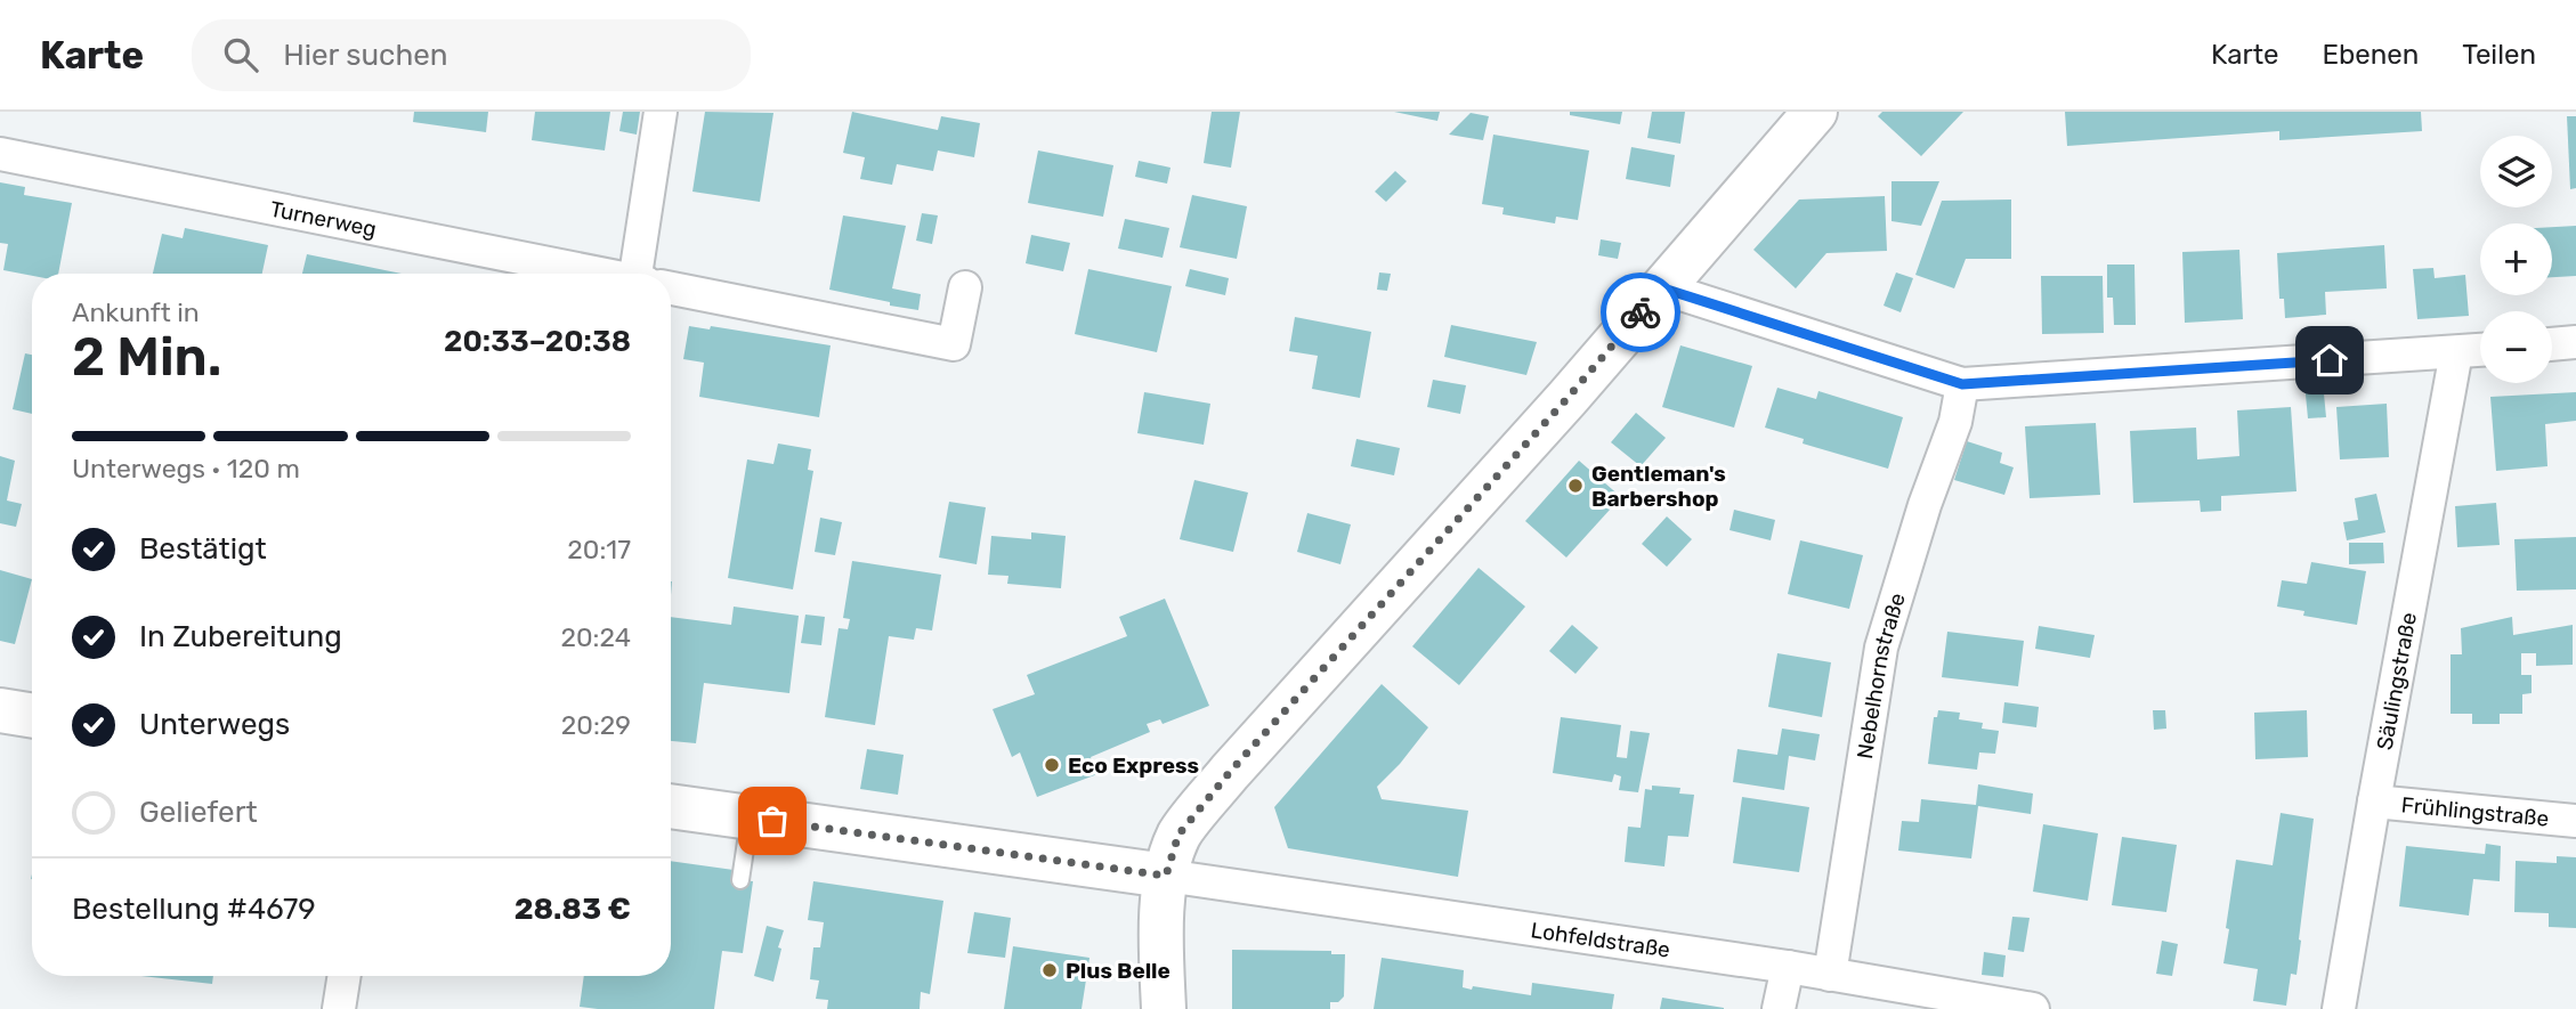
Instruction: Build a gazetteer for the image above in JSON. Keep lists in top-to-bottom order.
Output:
{
  "streets": {
    "street": [
      "Turnerweg",
      "Nebelhornstraße",
      "Säulingstraße",
      "Frühlingstraße",
      "Lohfeldstraße"
    ]
  },
  "crossings": [
    ["Nebelhornstraße", "Lohfeldstraße"],
    ["Säulingstraße", "Frühlingstraße"]
  ],
  "places": ["Gentleman's Barbershop", "Eco Express", "Plus Belle"],
  "page": {
    "header": "Karte",
    "search": "Hier suchen",
    "nav": ["Karte", "Ebenen", "Teilen"],
    "map_buttons": ["+", "−"],
    "heading": ["2 Min.", "Ankunft in", "20:33–20:38"],
    "panel": ["Bestellung #4679", "28.83 €"],
    "bar": "Unterwegs · 120 m",
    "list": [
      ["Bestätigt", "20:17"],
      ["In Zubereitung", "20:24"],
      ["Unterwegs", "20:29"],
      "Geliefert"
    ]
  }
}
